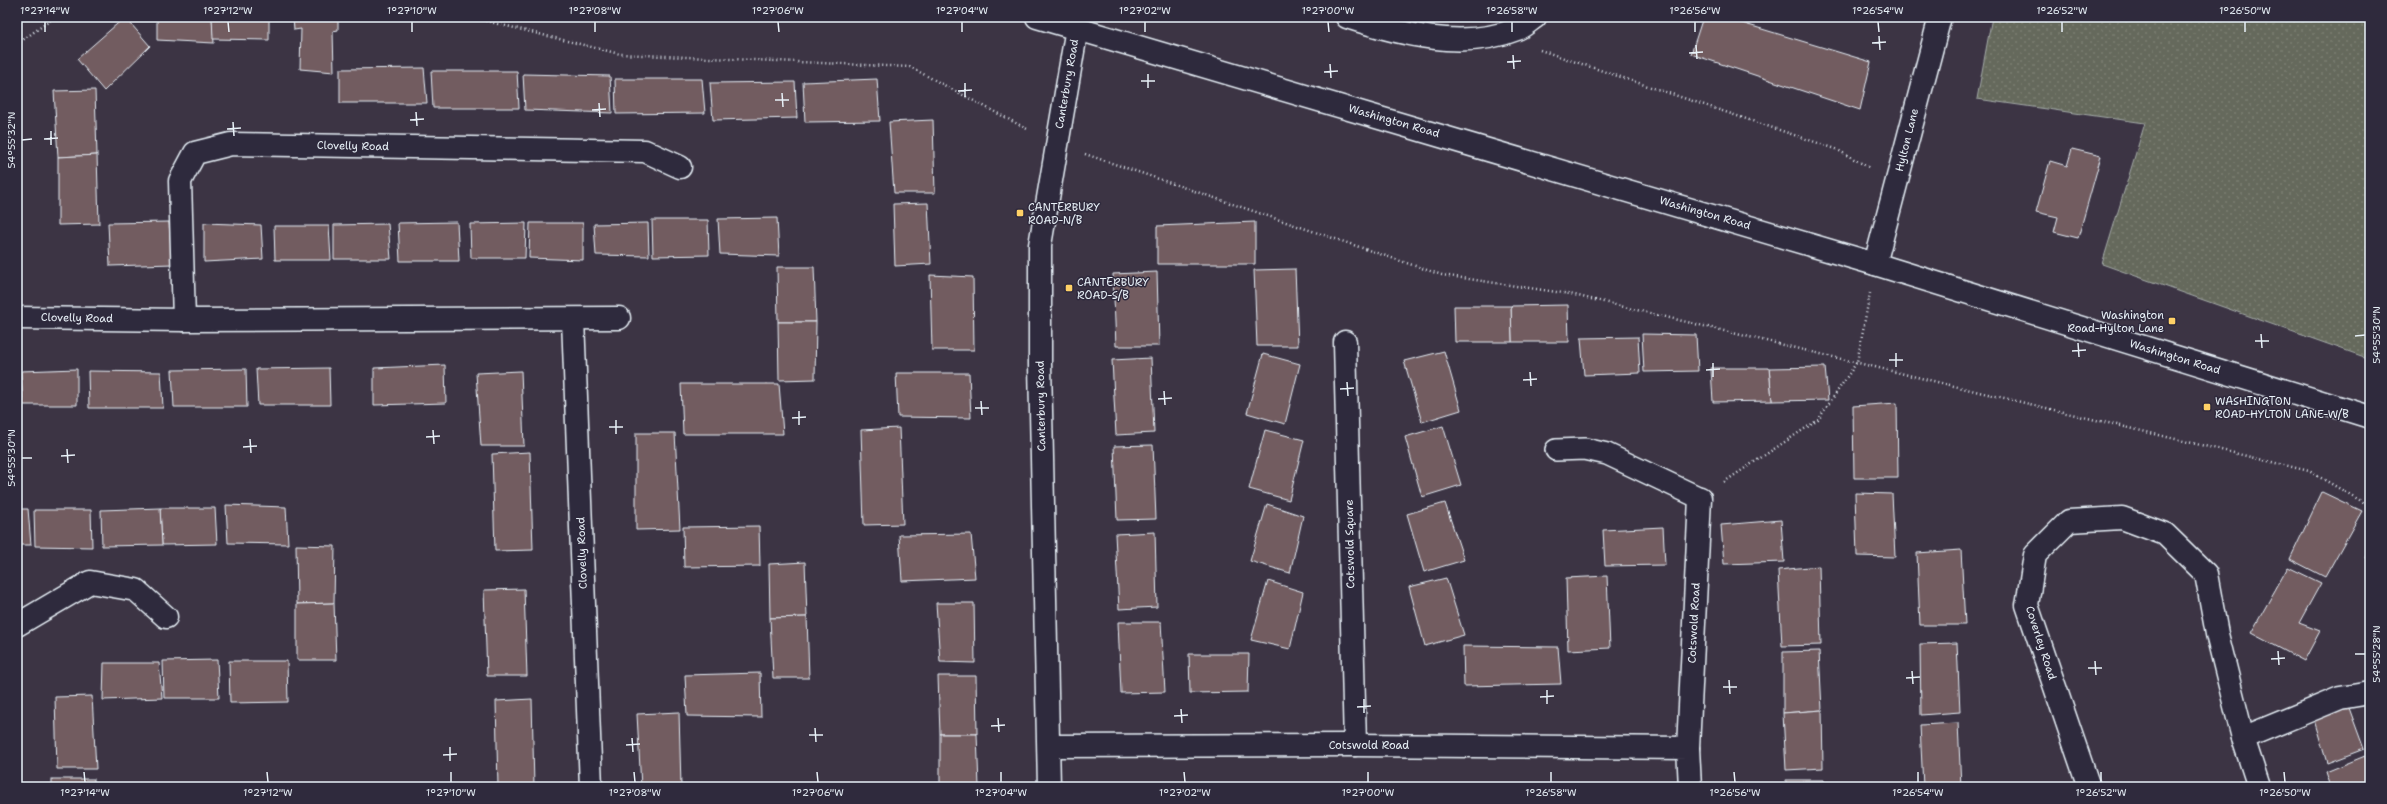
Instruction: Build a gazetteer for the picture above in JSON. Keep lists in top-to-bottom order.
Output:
{
  "streets": {
    "street": [
      "Canterbury Road",
      "Washington Road",
      "Hylton Lane",
      "Clovelly Road",
      "Cotswold Square",
      "Cotswold Road",
      "Coverley Road"
    ]
  },
  "crossings": [
    ["Canterbury Road", "Washington Road"],
    ["Canterbury Road", "Cotswold Road"],
    ["Washington Road", "Hylton Lane"],
    ["Cotswold Square", "Cotswold Road"]
  ],
  "places": {
    "transit": [
      "CANTERBURY ROAD-N/B",
      "CANTERBURY ROAD-S/B",
      "Washington Road-Hylton Lane",
      "WASHINGTON ROAD-HYLTON LANE-W/B"
    ]
  },
  "coordinates": [
    "1°27'14\"W",
    "1°27'12\"W",
    "1°27'10\"W",
    "1°27'08\"W",
    "1°27'06\"W",
    "1°27'04\"W",
    "1°27'02\"W",
    "1°27'00\"W",
    "1°26'58\"W",
    "1°26'56\"W",
    "1°26'54\"W",
    "1°26'52\"W",
    "1°26'50\"W",
    "54°55'32\"N",
    "54°55'30\"N",
    "54°55'28\"N"
  ]
}
